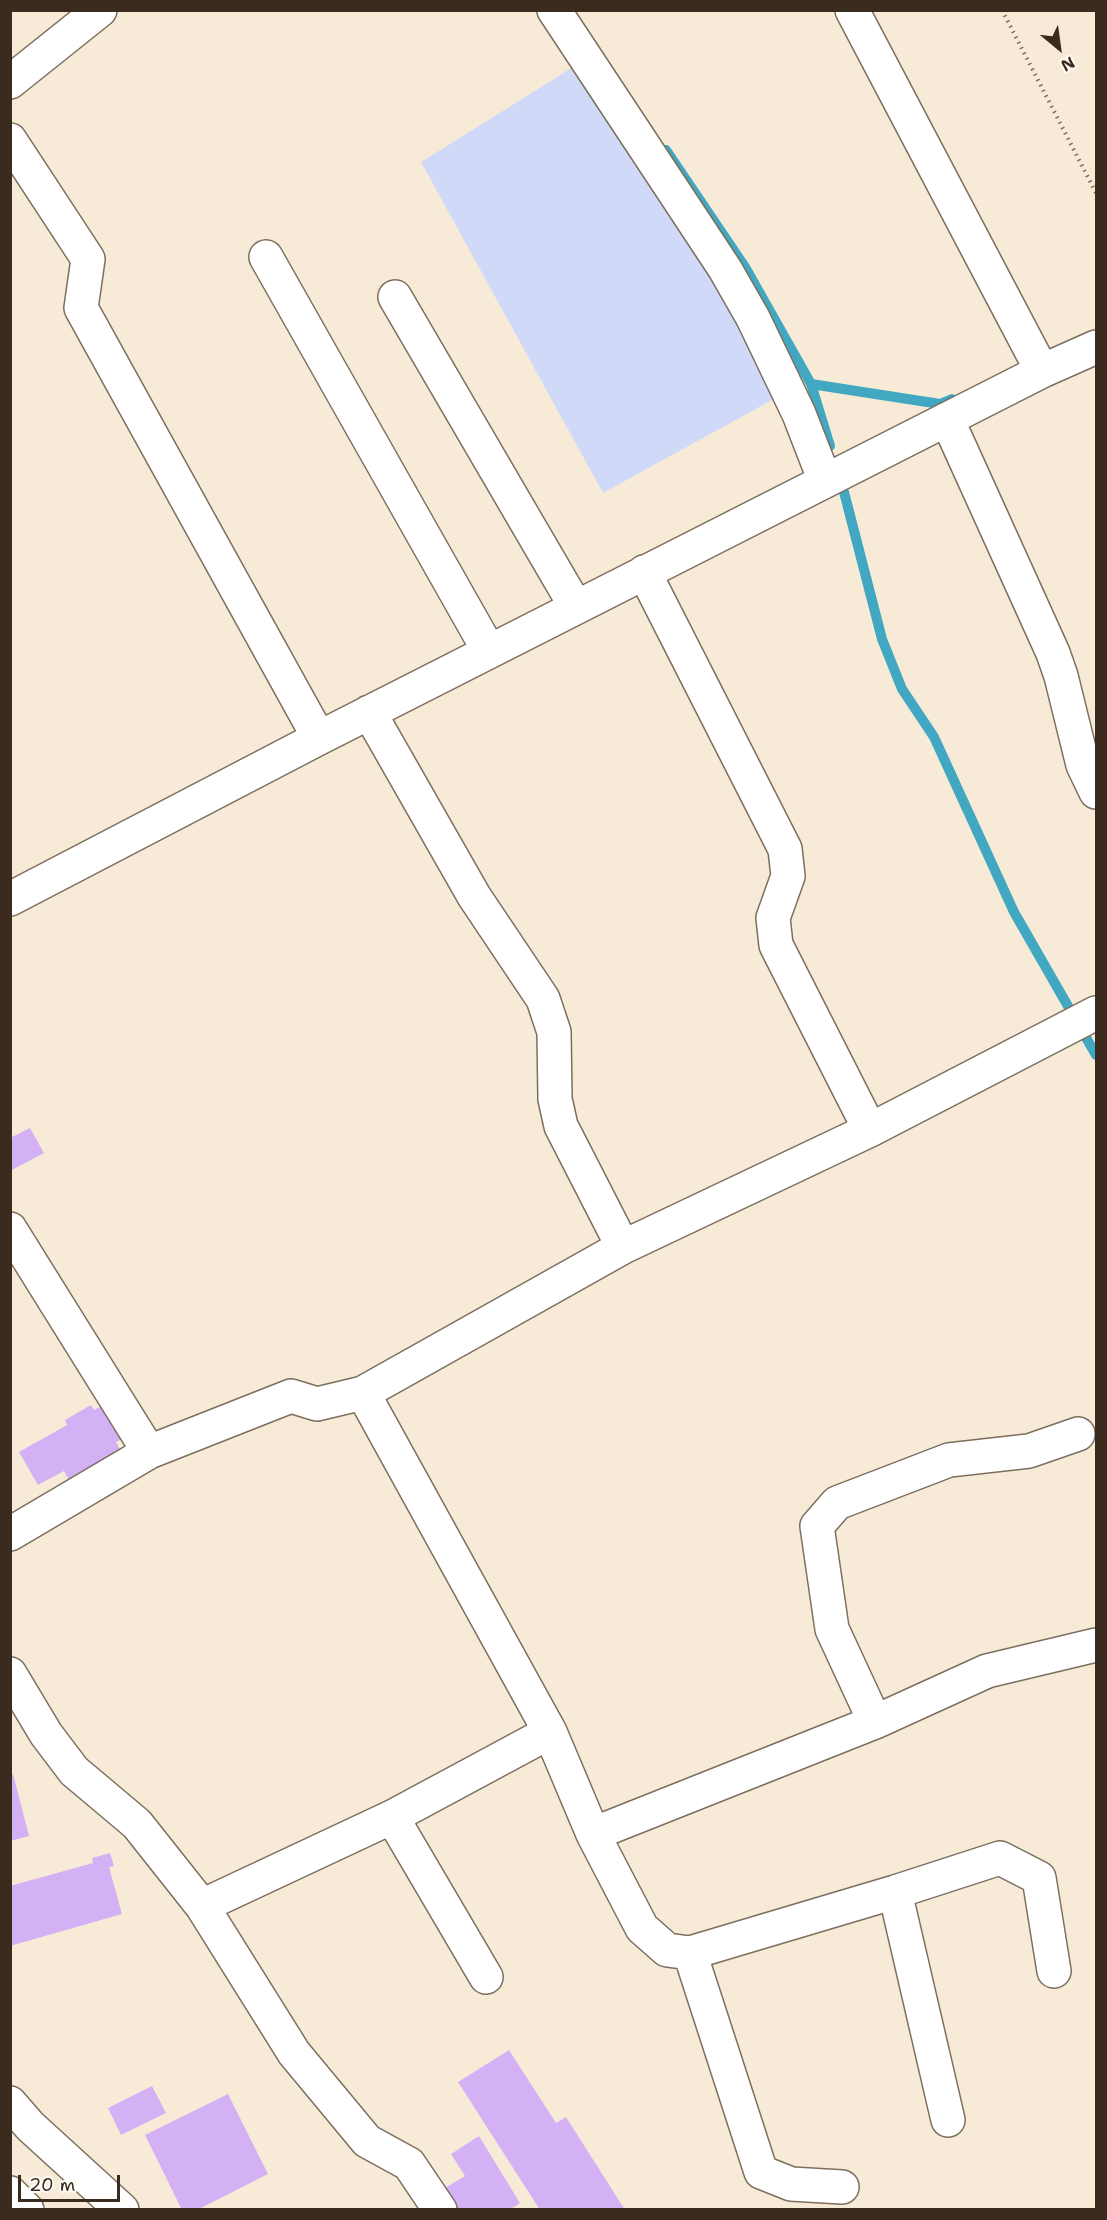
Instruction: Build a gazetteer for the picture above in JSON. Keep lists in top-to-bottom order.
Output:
{
  "scale_bar": "20 m",
  "north": "bottom right"
}
